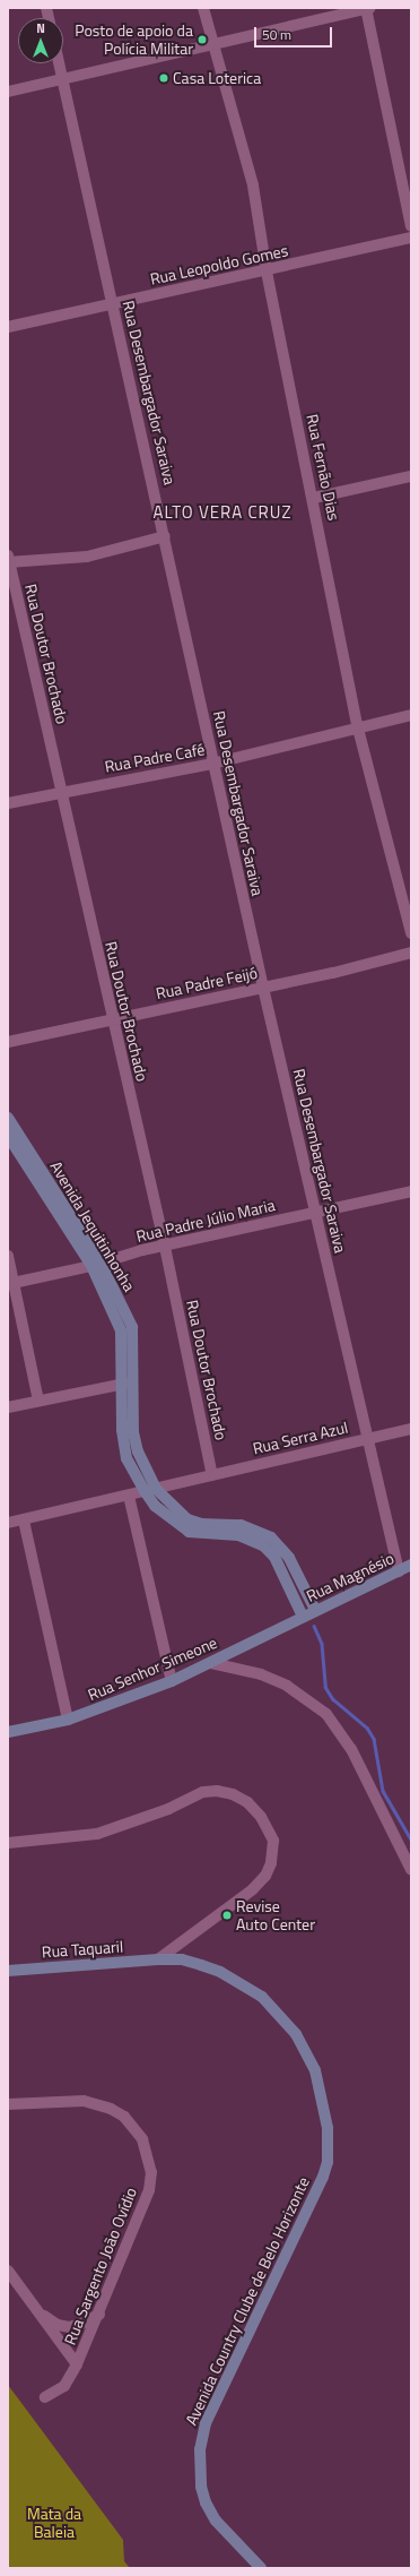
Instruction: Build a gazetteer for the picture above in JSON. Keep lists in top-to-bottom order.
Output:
{
  "streets": {
    "street": [
      "Rua Leopoldo Gomes",
      "Rua Desembargador Saraiva",
      "Rua Fernão Dias",
      "Rua Doutor Brochado",
      "Rua Padre Café",
      "Rua Padre Feijó",
      "Rua Padre Júlio Maria",
      "Avenida Jequitinhonha",
      "Rua Serra Azul",
      "Rua Magnésio",
      "Rua Senhor Simeone",
      "Rua Taquaril",
      "Rua Sargento João Ovídio",
      "Avenida Country Clube de Belo Horizonte"
    ]
  },
  "crossings": [
    ["Rua Leopoldo Gomes", "Rua Desembargador Saraiva"],
    ["Rua Leopoldo Gomes", "Rua Fernão Dias"],
    ["Rua Desembargador Saraiva", "Rua Padre Café"],
    ["Rua Desembargador Saraiva", "Rua Padre Feijó"],
    ["Rua Desembargador Saraiva", "Rua Padre Júlio Maria"],
    ["Rua Desembargador Saraiva", "Rua Serra Azul"],
    ["Rua Desembargador Saraiva", "Rua Magnésio"],
    ["Rua Fernão Dias", "Rua Padre Café"],
    ["Rua Doutor Brochado", "Rua Padre Café"],
    ["Rua Doutor Brochado", "Rua Padre Feijó"],
    ["Rua Doutor Brochado", "Rua Padre Júlio Maria"],
    ["Rua Doutor Brochado", "Rua Serra Azul"],
    ["Rua Padre Júlio Maria", "Avenida Jequitinhonha"],
    ["Avenida Jequitinhonha", "Rua Serra Azul"],
    ["Avenida Jequitinhonha", "Rua Magnésio"],
    ["Avenida Jequitinhonha", "Rua Senhor Simeone"],
    ["Rua Magnésio", "Rua Senhor Simeone"],
    ["Rua Taquaril", "Avenida Country Clube de Belo Horizonte"]
  ],
  "districts": ["ALTO VERA CRUZ"],
  "parks": ["Mata da Baleia"],
  "places": ["Posto de apoio da Polícia Militar", "Casa Loterica", "Revise Auto Center"],
  "scale_bar": "50 m",
  "north": "top"
}
